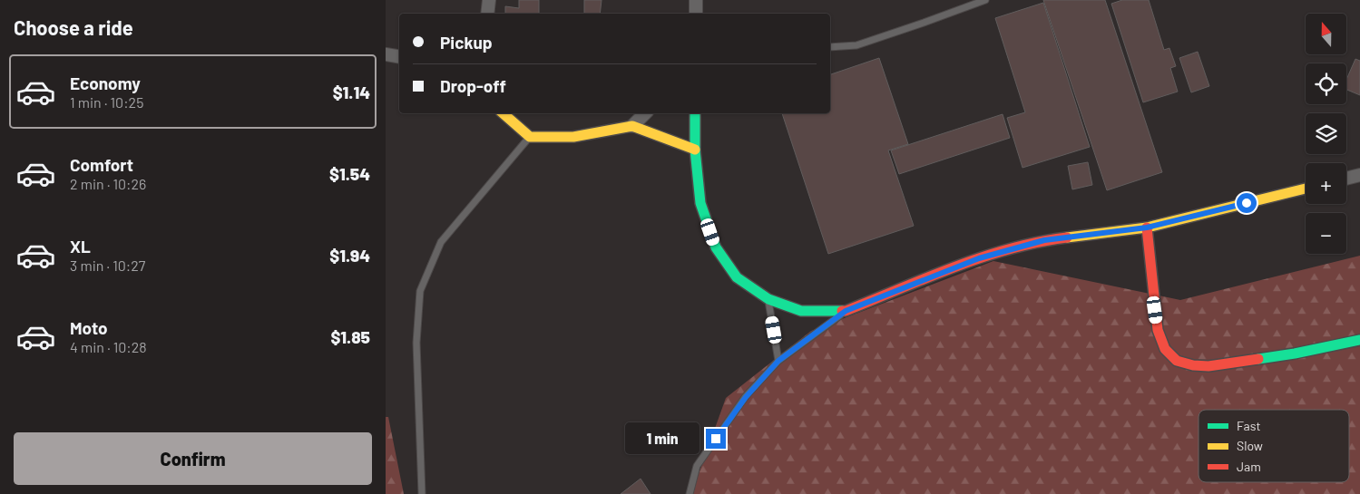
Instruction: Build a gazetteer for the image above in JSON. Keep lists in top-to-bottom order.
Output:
{
  "legend": ["Fast", "Slow", "Jam"],
  "north": "top",
  "page": {
    "heading": "Choose a ride",
    "map_buttons": ["+", "−"],
    "banner": ["Pickup", "Drop-off"],
    "list": [
      {
        "name": "Economy",
        "note": "1 min · 10:25",
        "value": "$1.14"
      },
      {
        "name": "Comfort",
        "note": "2 min · 10:26",
        "value": "$1.54"
      },
      {
        "name": "XL",
        "note": "3 min · 10:27",
        "value": "$1.94"
      },
      {
        "name": "Moto",
        "note": "4 min · 10:28",
        "value": "$1.85"
      }
    ],
    "bubble": "1 min",
    "buttons": "Confirm"
  }
}
